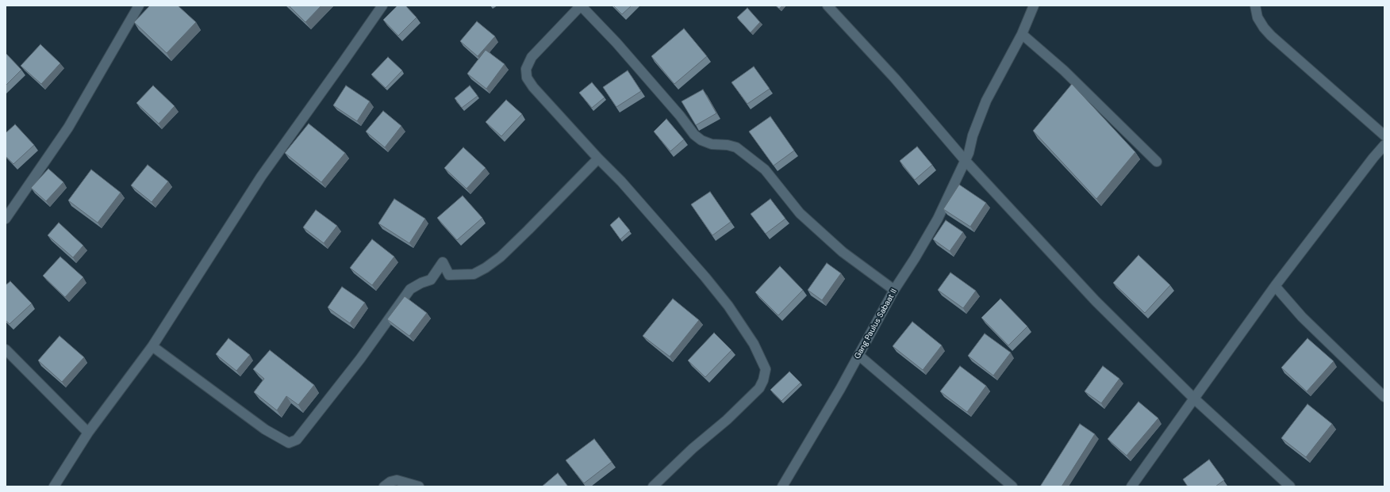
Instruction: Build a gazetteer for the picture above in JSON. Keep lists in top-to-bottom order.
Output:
{
  "streets": {
    "street": ["Gang Paulus Sabaat II"]
  }
}
